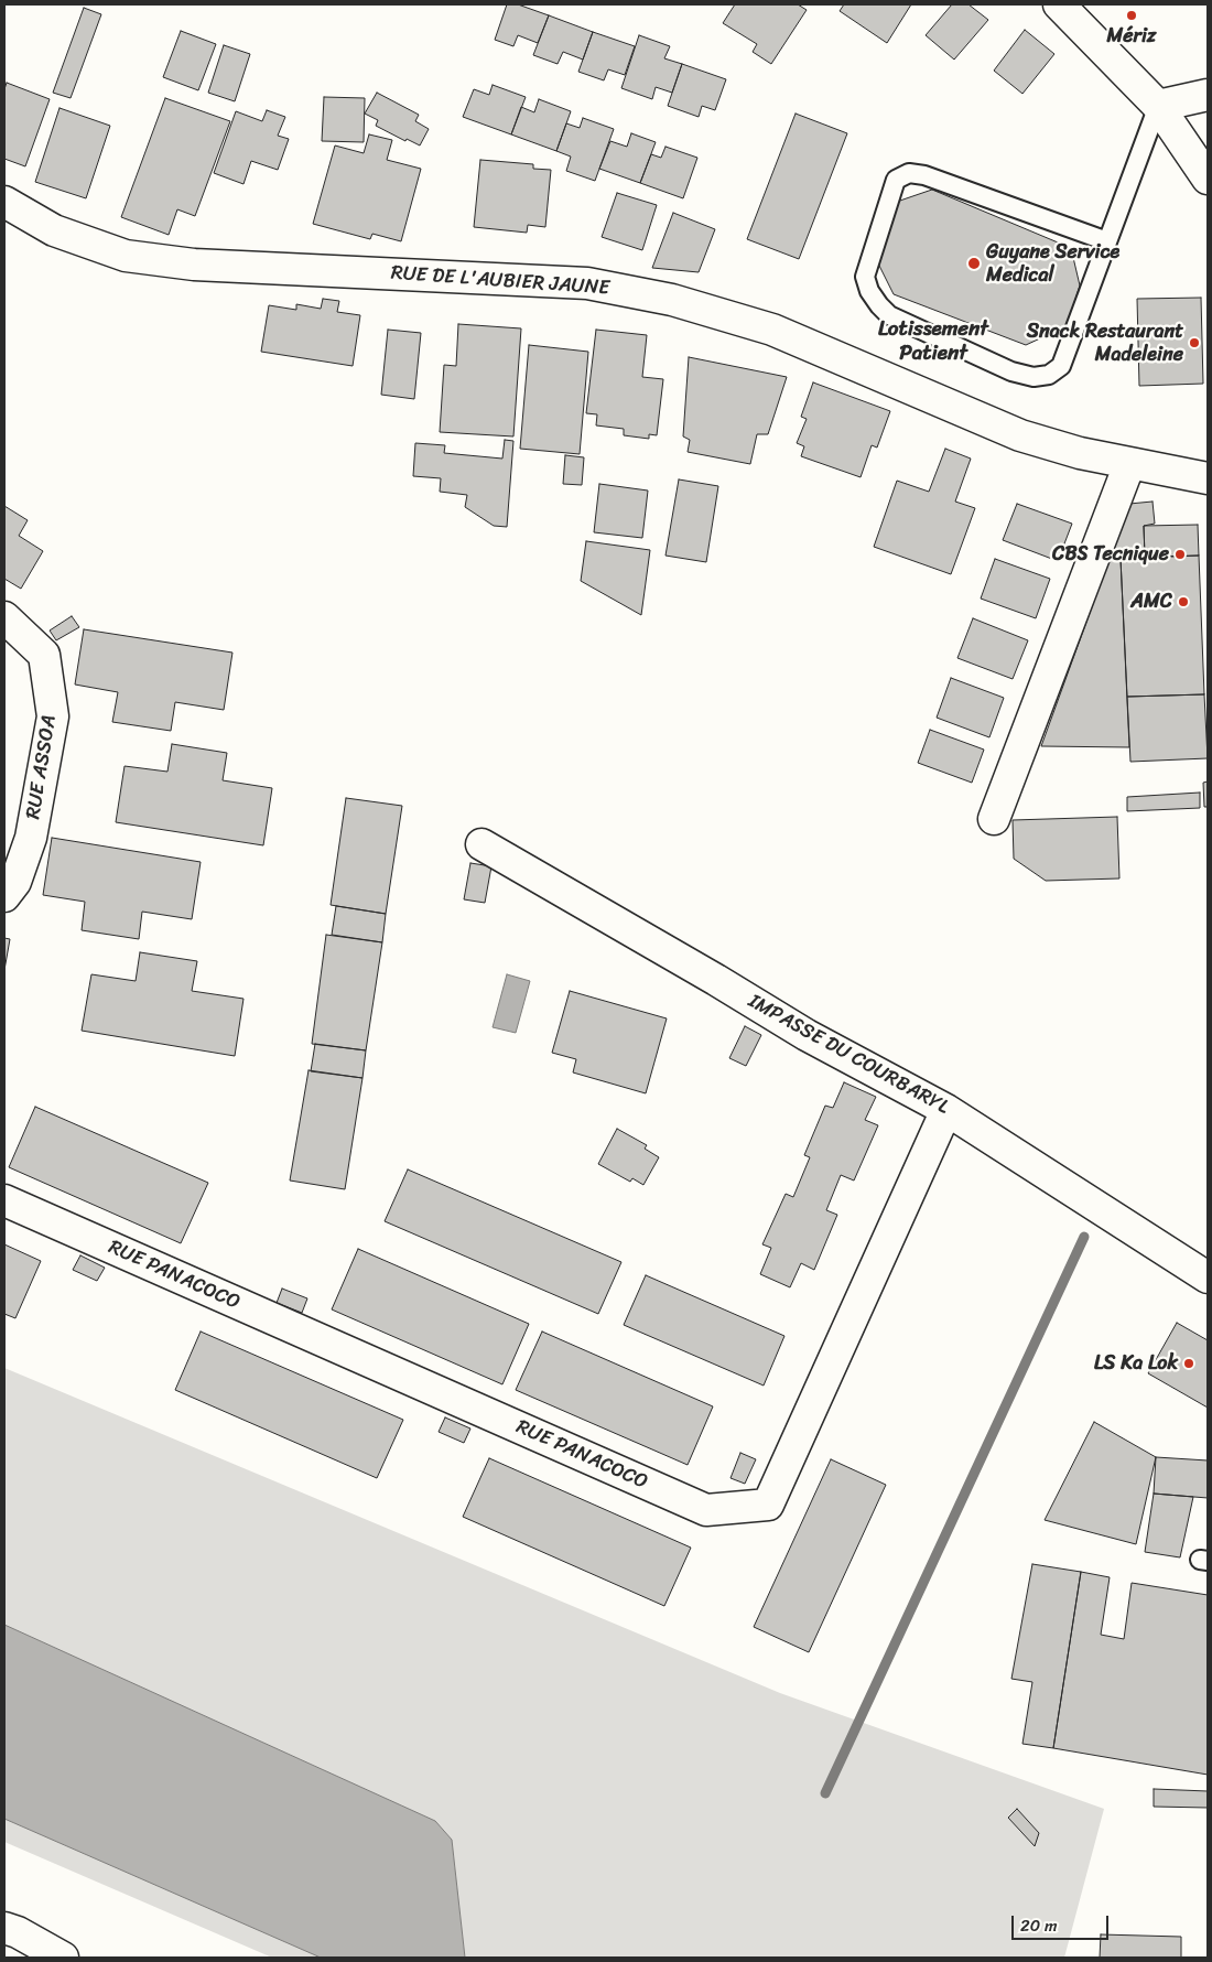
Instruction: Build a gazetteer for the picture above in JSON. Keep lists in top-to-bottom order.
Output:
{
  "streets": {
    "street": [
      "RUE DE L'AUBIER JAUNE",
      "RUE ASSOA",
      "IMPASSE DU COURBARYL",
      "RUE PANACOCO"
    ]
  },
  "crossings": [
    ["IMPASSE DU COURBARYL", "RUE PANACOCO"]
  ],
  "districts": ["Lotissement Patient"],
  "places": [
    "Mériz",
    "Guyane Service Medical",
    "Snack Restaurant Madeleine",
    "CBS Tecnique",
    "AMC",
    "LS Ka Lok"
  ],
  "scale_bar": "20 m"
}
